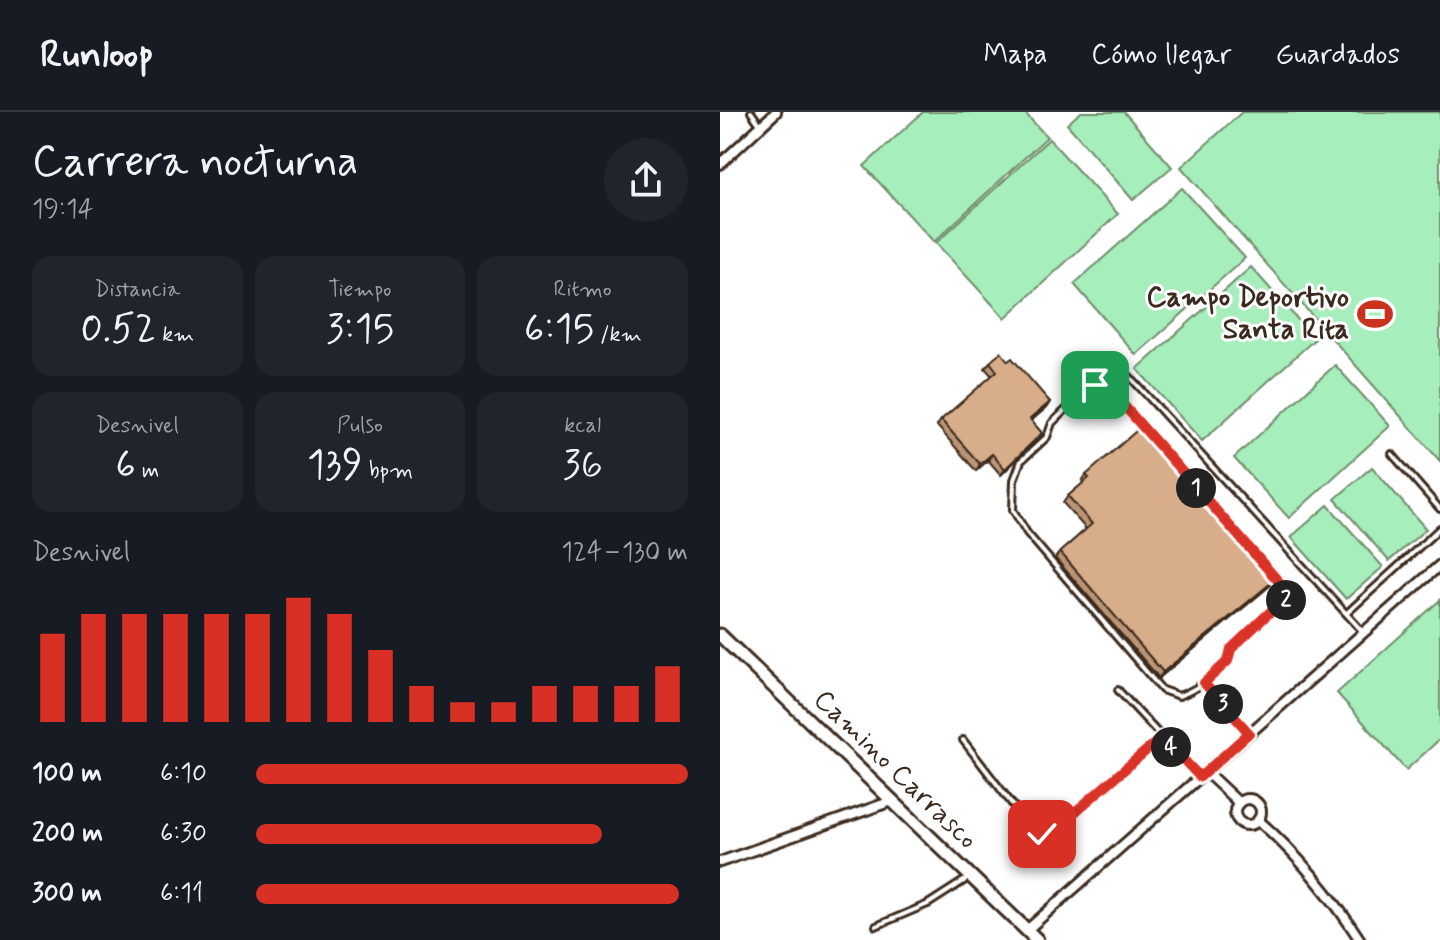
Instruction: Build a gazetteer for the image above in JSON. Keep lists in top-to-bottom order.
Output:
{
  "streets": {
    "main road": ["Camino Carrasco"]
  },
  "places": {
    "sports": ["Campo Deportivo Santa Rita"]
  },
  "page": {
    "header": "Runloop",
    "nav": ["Mapa", "Cómo llegar", "Guardados"],
    "heading": ["Carrera nocturna", "19:14"],
    "stats": [
      ["Distancia", "0.52 km"],
      ["Tiempo", "3:15"],
      ["Ritmo", "6:15 /km"],
      ["Desnivel", "6 m"],
      ["Pulso", "139 bpm"],
      ["kcal", "36"]
    ],
    "pins": [
      "1",
      "2",
      "3",
      "4"
    ],
    "chart": ["Desnivel", "124–130 m"],
    "list": [
      {
        "name": "100 m",
        "note": "6:10"
      },
      {
        "name": "200 m",
        "note": "6:30"
      },
      {
        "name": "300 m",
        "note": "6:11"
      }
    ]
  }
}
